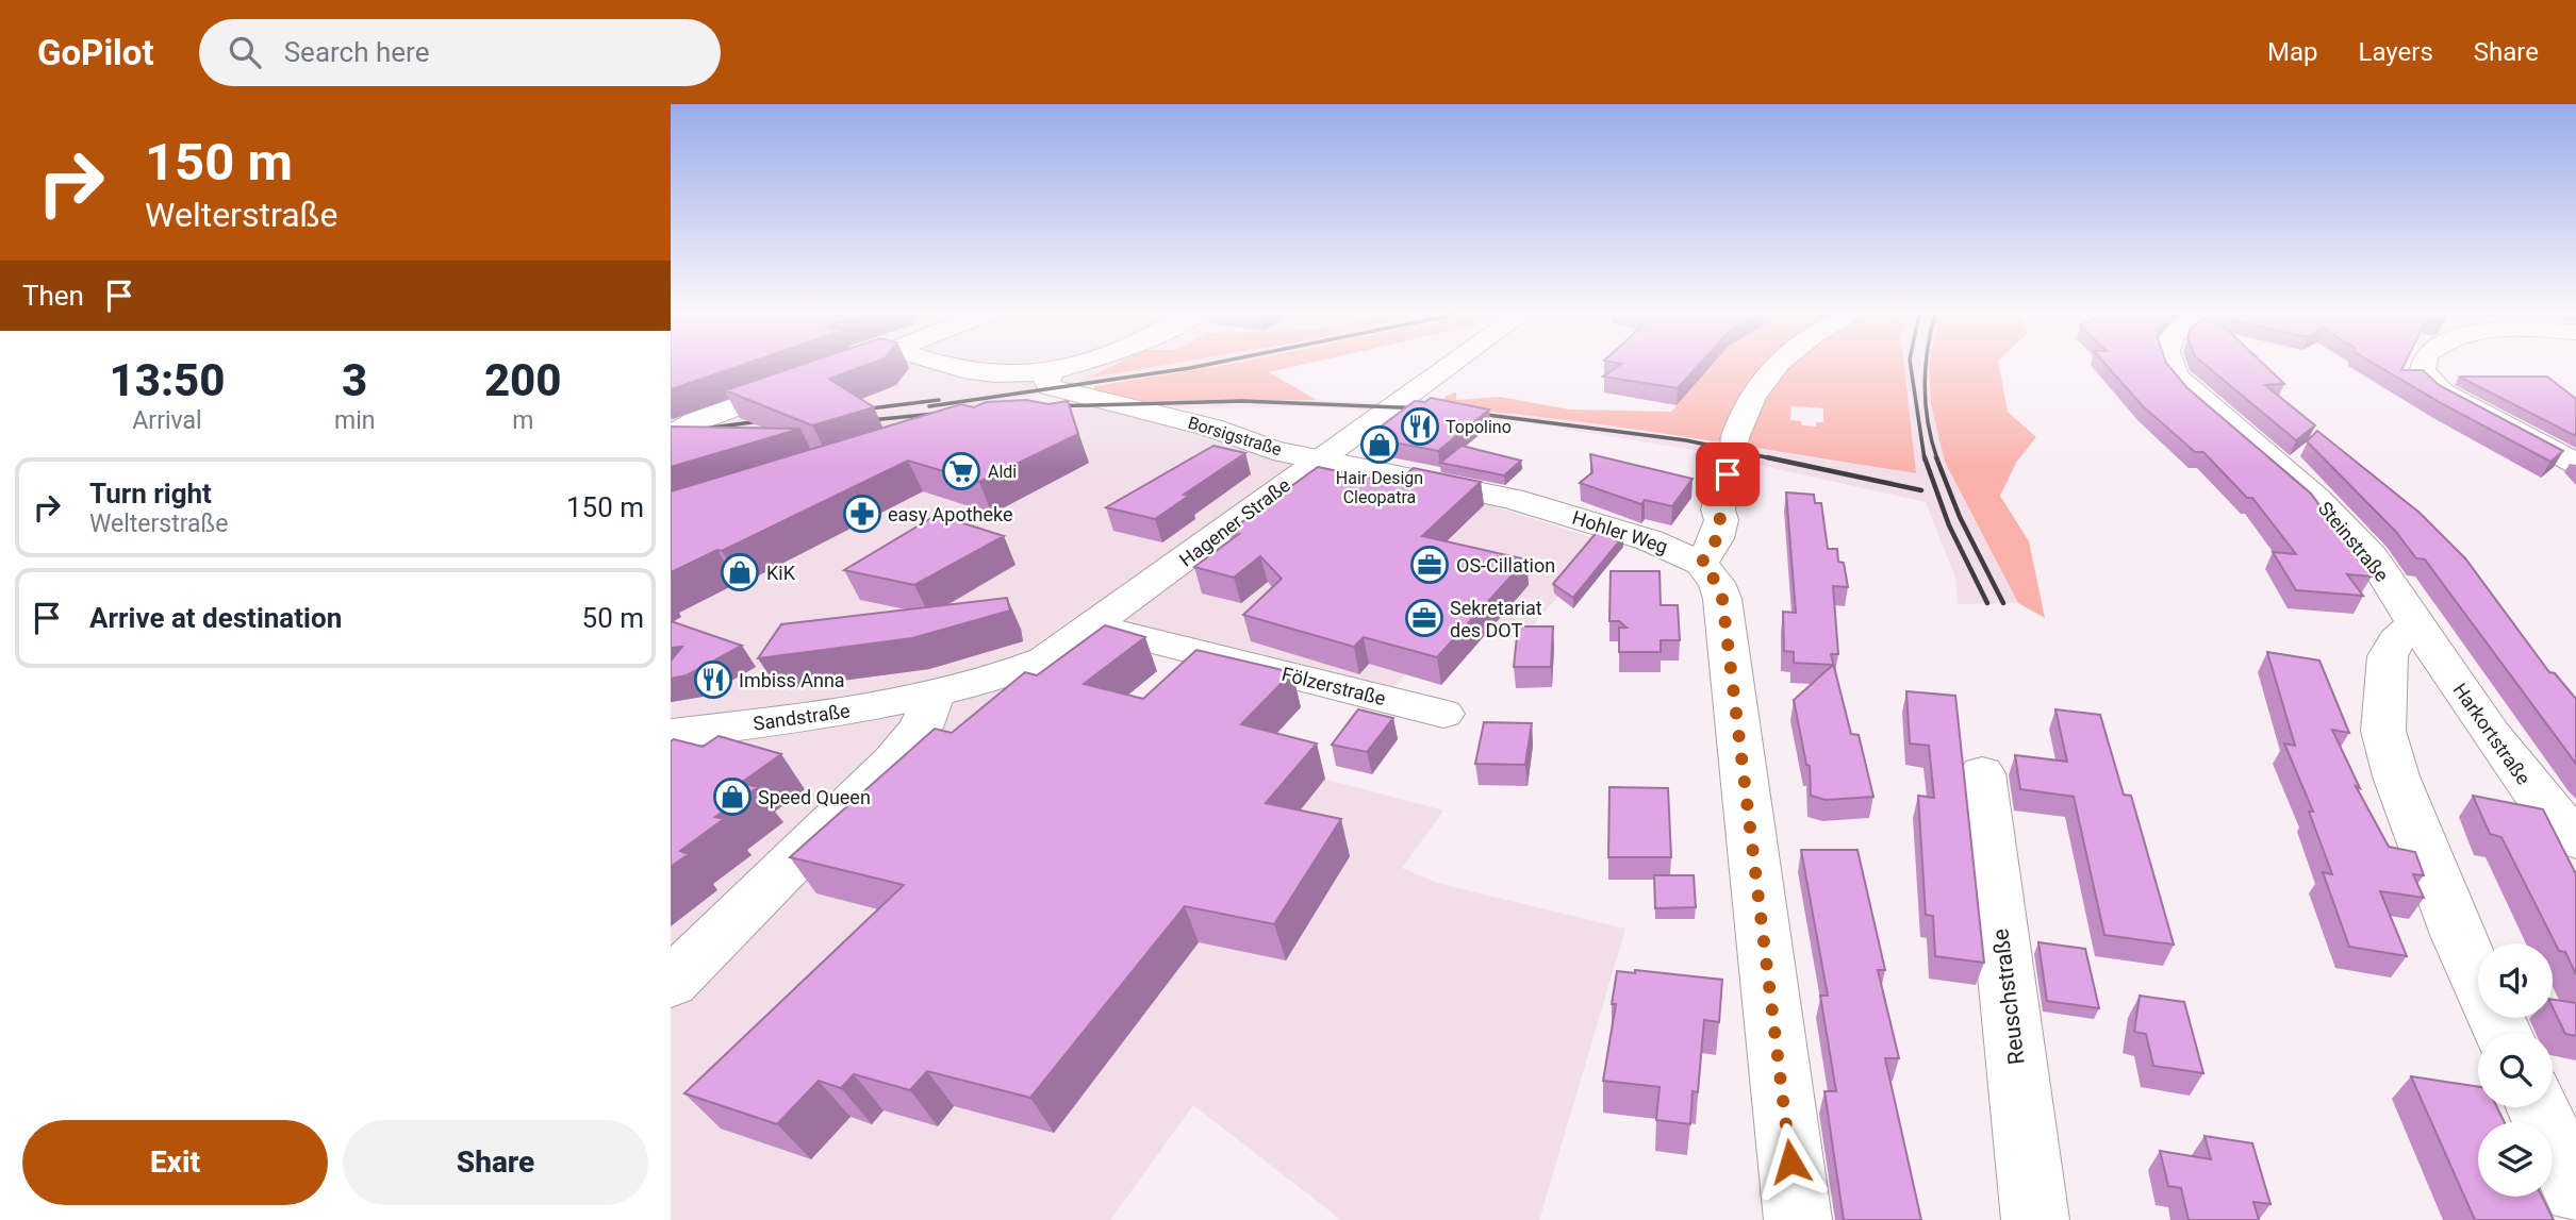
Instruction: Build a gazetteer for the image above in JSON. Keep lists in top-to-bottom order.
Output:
{
  "streets": {
    "street": [
      "Borsigstraße",
      "Hagener Straße",
      "Hohler Weg",
      "Steinstraße",
      "Fölzerstraße",
      "Sandstraße",
      "Harkortstraße",
      "Reuschstraße"
    ]
  },
  "crossings": [
    ["Borsigstraße", "Hagener Straße"],
    ["Borsigstraße", "Hohler Weg"],
    ["Hagener Straße", "Hohler Weg"],
    ["Hagener Straße", "Fölzerstraße"],
    ["Hagener Straße", "Sandstraße"],
    ["Steinstraße", "Harkortstraße"]
  ],
  "places": {
    "restaurant": ["Topolino", "Imbiss Anna"],
    "shop": ["Hair Design Cleopatra", "KiK", "Speed Queen"],
    "supermarket": ["Aldi"],
    "pharmacy": ["easy Apotheke"],
    "office": ["OS-Cillation", "Sekretariat des DOT"]
  },
  "page": {
    "header": "GoPilot",
    "search": "Search here",
    "nav": ["Map", "Layers", "Share"],
    "turn": ["150 m", "Welterstraße"],
    "then": "Then",
    "eta": [
      "13:50",
      "Arrival",
      "3",
      "min",
      "200",
      "m"
    ],
    "list": [
      {
        "name": "Turn right",
        "note": "Welterstraße",
        "value": "150 m"
      },
      {
        "name": "Arrive at destination",
        "value": "50 m"
      }
    ],
    "buttons": ["Exit", "Share"]
  }
}
